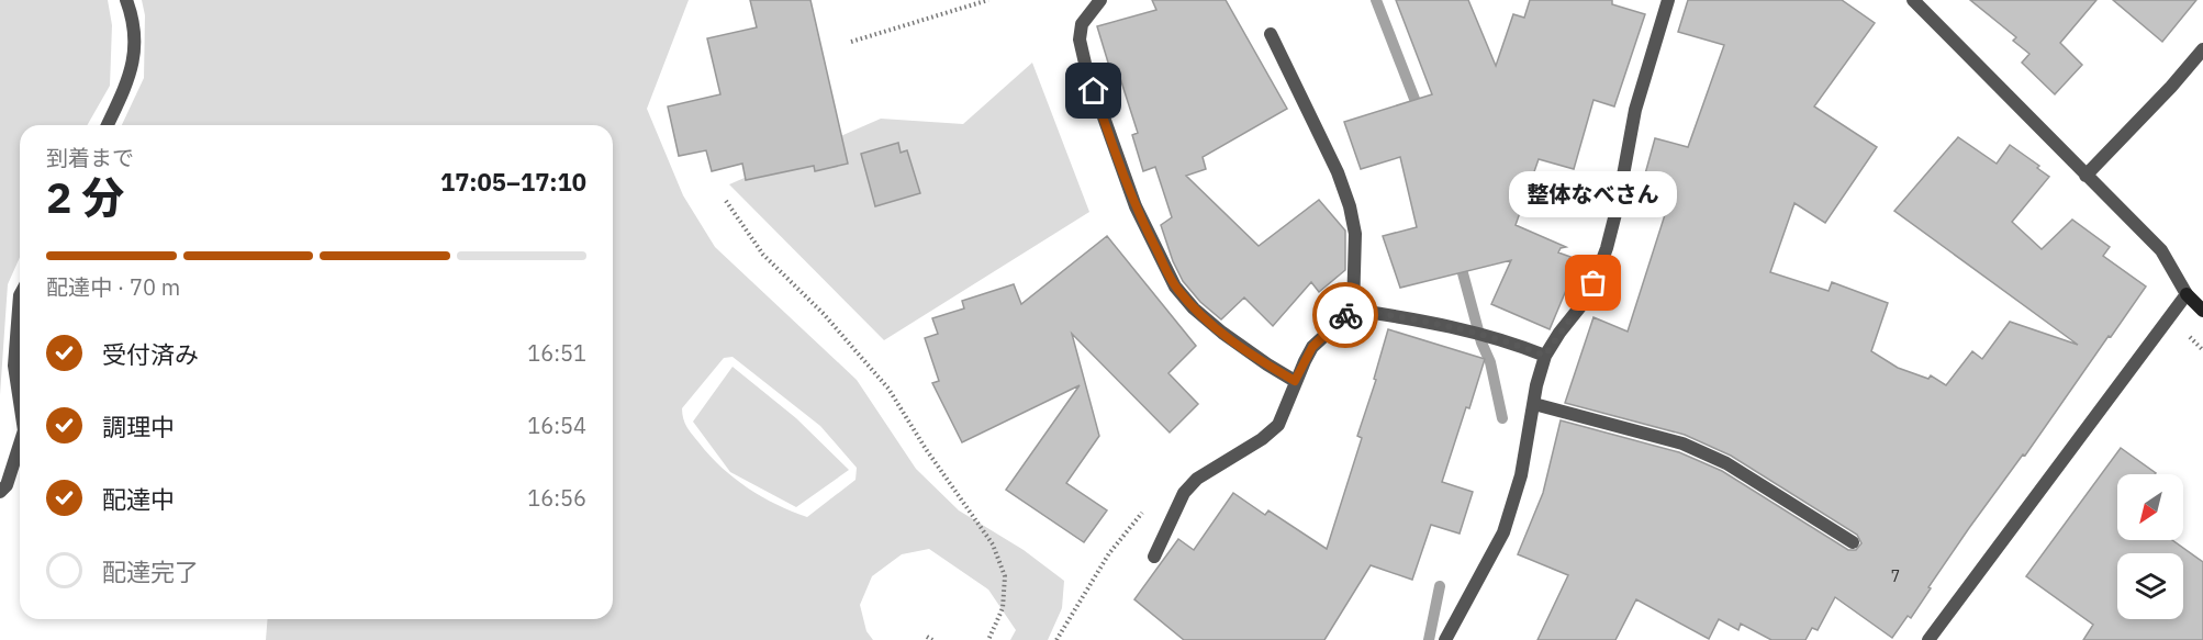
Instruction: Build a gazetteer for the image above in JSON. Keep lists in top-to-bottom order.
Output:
{
  "places": ["整体なべさん"],
  "house_numbers": ["7"],
  "north": "bottom left",
  "page": {
    "heading": ["2 分", "到着まで", "17:05–17:10"],
    "bubble": "整体なべさん",
    "bar": "配達中 · 70 m",
    "list": [
      ["受付済み", "16:51"],
      ["調理中", "16:54"],
      ["配達中", "16:56"],
      "配達完了"
    ]
  }
}
